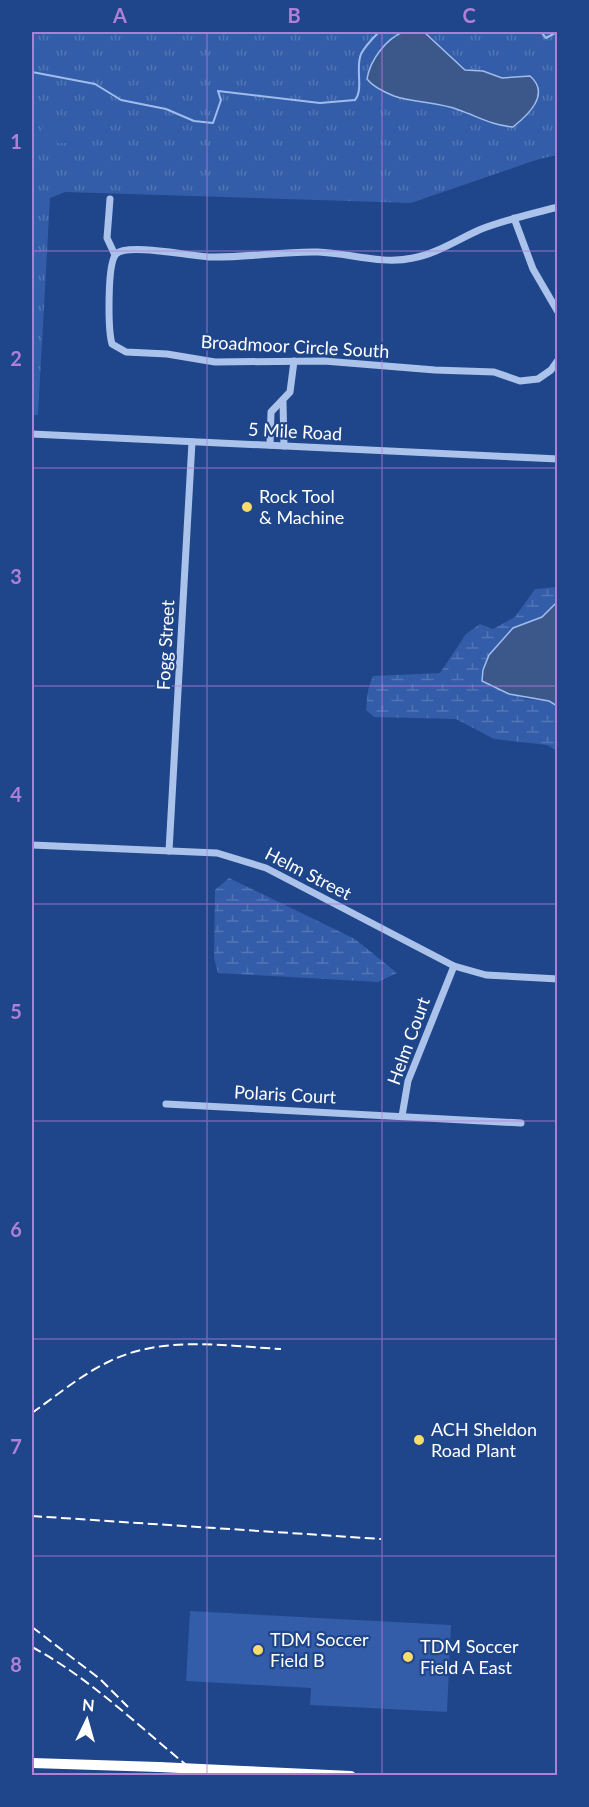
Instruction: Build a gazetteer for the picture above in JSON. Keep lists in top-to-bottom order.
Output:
{
  "streets": {
    "street": [
      "Broadmoor Circle South",
      "5 Mile Road",
      "Fogg Street",
      "Helm Street",
      "Helm Court",
      "Polaris Court"
    ]
  },
  "crossings": [
    ["5 Mile Road", "Fogg Street"],
    ["Fogg Street", "Helm Street"],
    ["Helm Street", "Helm Court"],
    ["Helm Court", "Polaris Court"]
  ],
  "places": [
    "Rock Tool & Machine",
    "ACH Sheldon Road Plant",
    "TDM Soccer Field B",
    "TDM Soccer Field A East"
  ],
  "north": "top",
  "grid": {
    "columns": ["A", "B", "C"],
    "rows": [
      "1",
      "2",
      "3",
      "4",
      "5",
      "6",
      "7",
      "8"
    ]
  }
}
